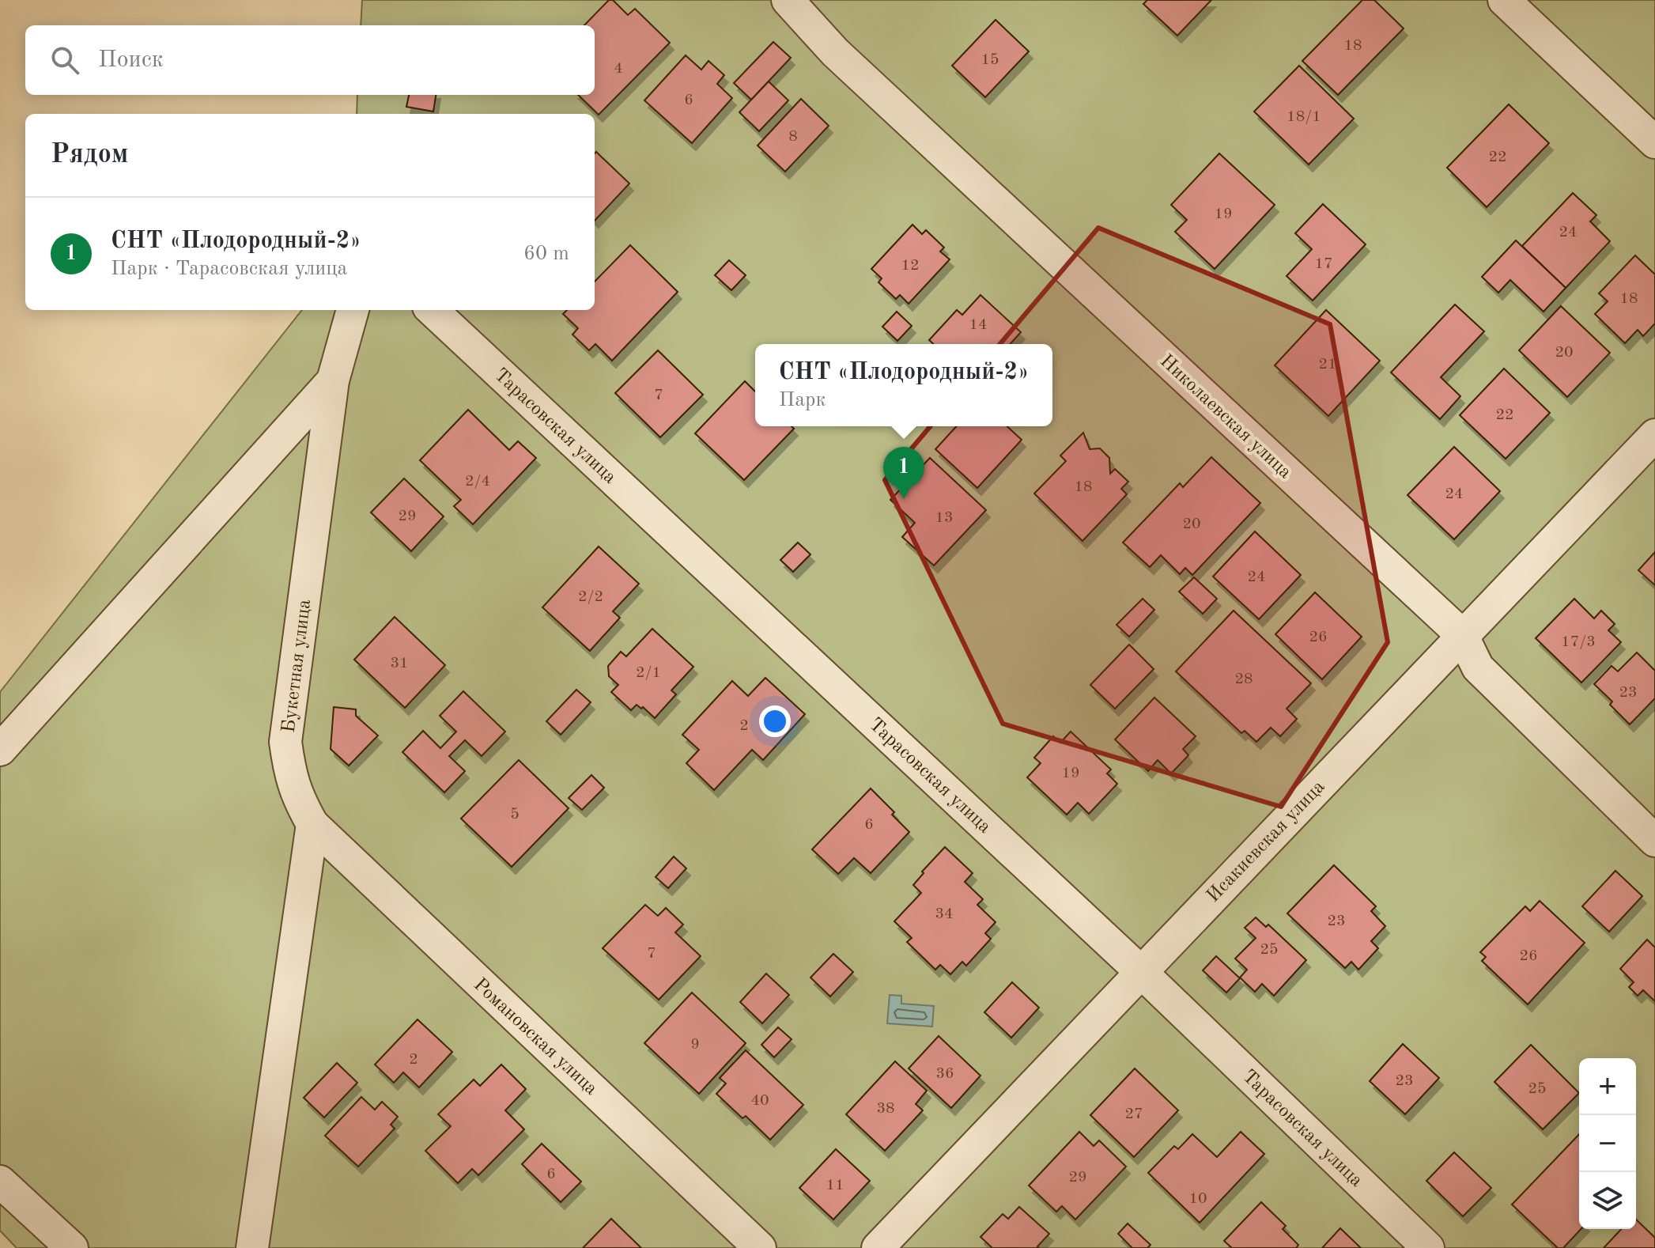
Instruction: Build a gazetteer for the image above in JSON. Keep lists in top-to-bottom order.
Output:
{
  "streets": {
    "street": [
      "Николаевская улица",
      "Тарасовская улица",
      "Букетная улица",
      "Исакиевская улица",
      "Романовская улица"
    ]
  },
  "crossings": [
    ["Николаевская улица", "Исакиевская улица"],
    ["Тарасовская улица", "Исакиевская улица"],
    ["Букетная улица", "Романовская улица"]
  ],
  "house_numbers": [
    "18",
    "15",
    "4",
    "6",
    "18/1",
    "8",
    "22",
    "19",
    "24",
    "17",
    "12",
    "18",
    "14",
    "20",
    "21",
    "7",
    "22",
    "2/4",
    "18",
    "24",
    "29",
    "13",
    "20",
    "24",
    "2/2",
    "26",
    "17/3",
    "31",
    "2/1",
    "28",
    "23",
    "2",
    "19",
    "5",
    "6",
    "34",
    "23",
    "25",
    "7",
    "26",
    "9",
    "2",
    "36",
    "23",
    "25",
    "40",
    "38",
    "27",
    "6",
    "29",
    "11",
    "10"
  ],
  "page": {
    "search": "Поиск",
    "heading": "Рядом",
    "list": [
      {
        "mark": "1",
        "name": "СНТ «Плодородный-2»",
        "note": "Парк · Тарасовская улица",
        "value": "60 m"
      }
    ],
    "popup": ["СНТ «Плодородный-2»", "Парк"],
    "pins": "1",
    "map_buttons": ["+", "−"]
  }
}
